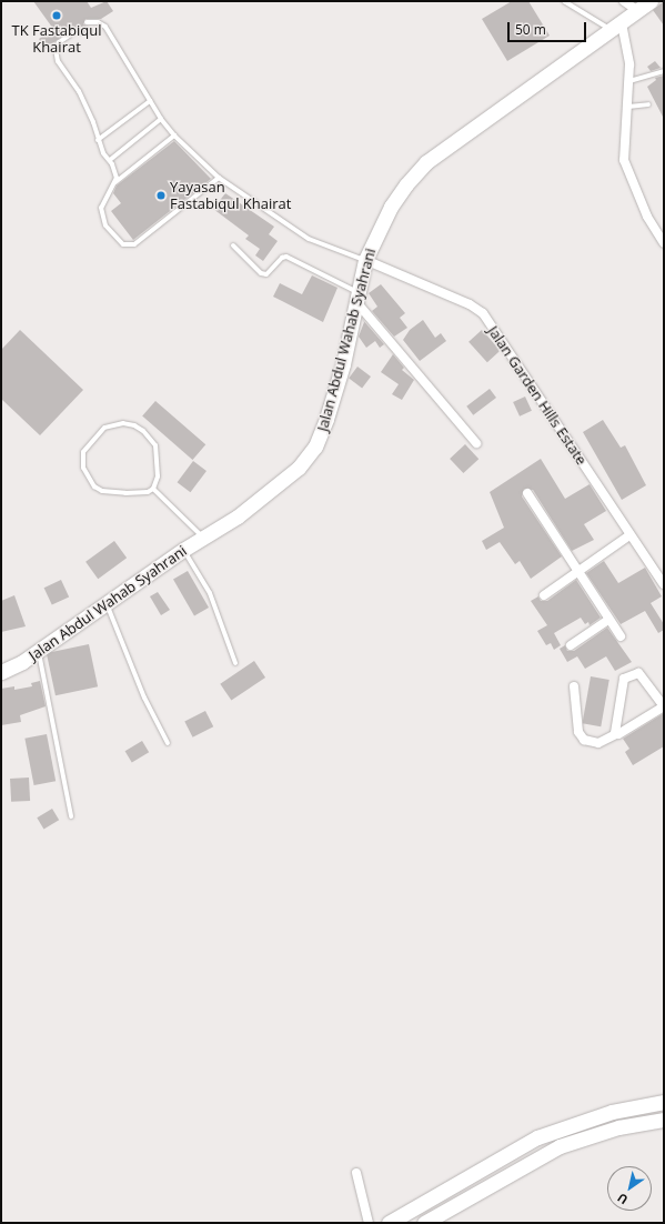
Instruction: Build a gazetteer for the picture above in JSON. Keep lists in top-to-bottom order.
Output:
{
  "streets": {
    "main road": ["Jalan Abdul Wahab Syahrani"],
    "street": ["Jalan Garden Hills Estate"]
  },
  "crossings": [
    ["Jalan Abdul Wahab Syahrani", "Jalan Garden Hills Estate"]
  ],
  "places": ["TK Fastabiqul Khairat", "Yayasan Fastabiqul Khairat"],
  "scale_bar": "50 m",
  "north": "bottom left"
}
